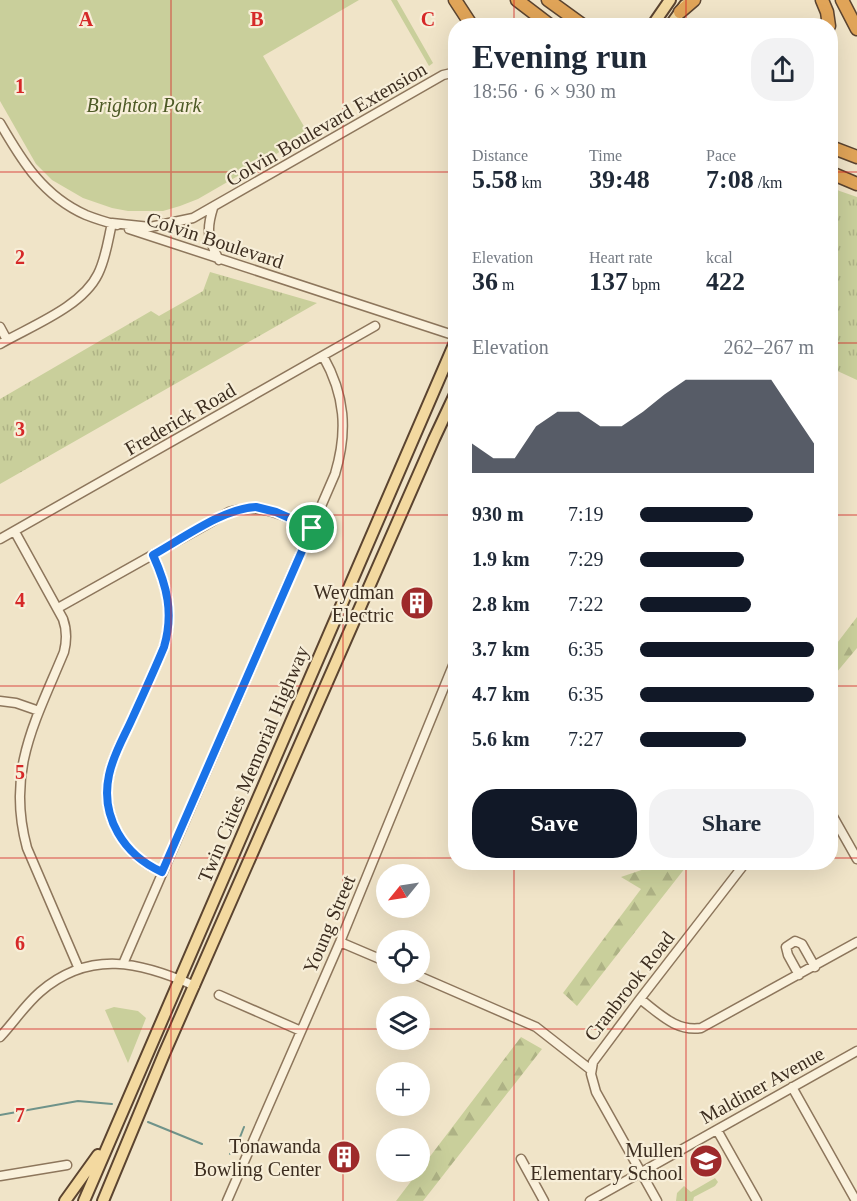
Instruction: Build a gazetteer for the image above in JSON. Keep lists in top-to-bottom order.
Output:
{
  "streets": {
    "main road": ["Twin Cities Memorial Highway"],
    "street": [
      "Colvin Boulevard Extension",
      "Colvin Boulevard",
      "Frederick Road",
      "Young Street",
      "Cranbrook Road",
      "Maldiner Avenue"
    ]
  },
  "crossings": [
    ["Colvin Boulevard Extension", "Colvin Boulevard"],
    ["Cranbrook Road", "Maldiner Avenue"]
  ],
  "parks": ["Brighton Park"],
  "places": {
    "building": ["Weydman Electric", "Tonawanda Bowling Center"],
    "school or university": ["Mullen Elementary School"]
  },
  "north": "bottom left",
  "page": {
    "heading": ["Evening run", "18:56 · 6 × 930 m"],
    "stats": [
      ["Distance", "5.58 km"],
      ["Time", "39:48"],
      ["Pace", "7:08 /km"],
      ["Elevation", "36 m"],
      ["Heart rate", "137 bpm"],
      ["kcal", "422"]
    ],
    "chart": ["Elevation", "262–267 m"],
    "list": [
      {
        "name": "930 m",
        "note": "7:19"
      },
      {
        "name": "1.9 km",
        "note": "7:29"
      },
      {
        "name": "2.8 km",
        "note": "7:22"
      },
      {
        "name": "3.7 km",
        "note": "6:35"
      },
      {
        "name": "4.7 km",
        "note": "6:35"
      },
      {
        "name": "5.6 km",
        "note": "7:27"
      }
    ],
    "buttons": ["Save", "Share"],
    "map_buttons": ["+", "−"]
  },
  "grid": {
    "columns": ["A", "B", "C"],
    "rows": [
      "1",
      "2",
      "3",
      "4",
      "5",
      "6",
      "7"
    ]
  }
}
